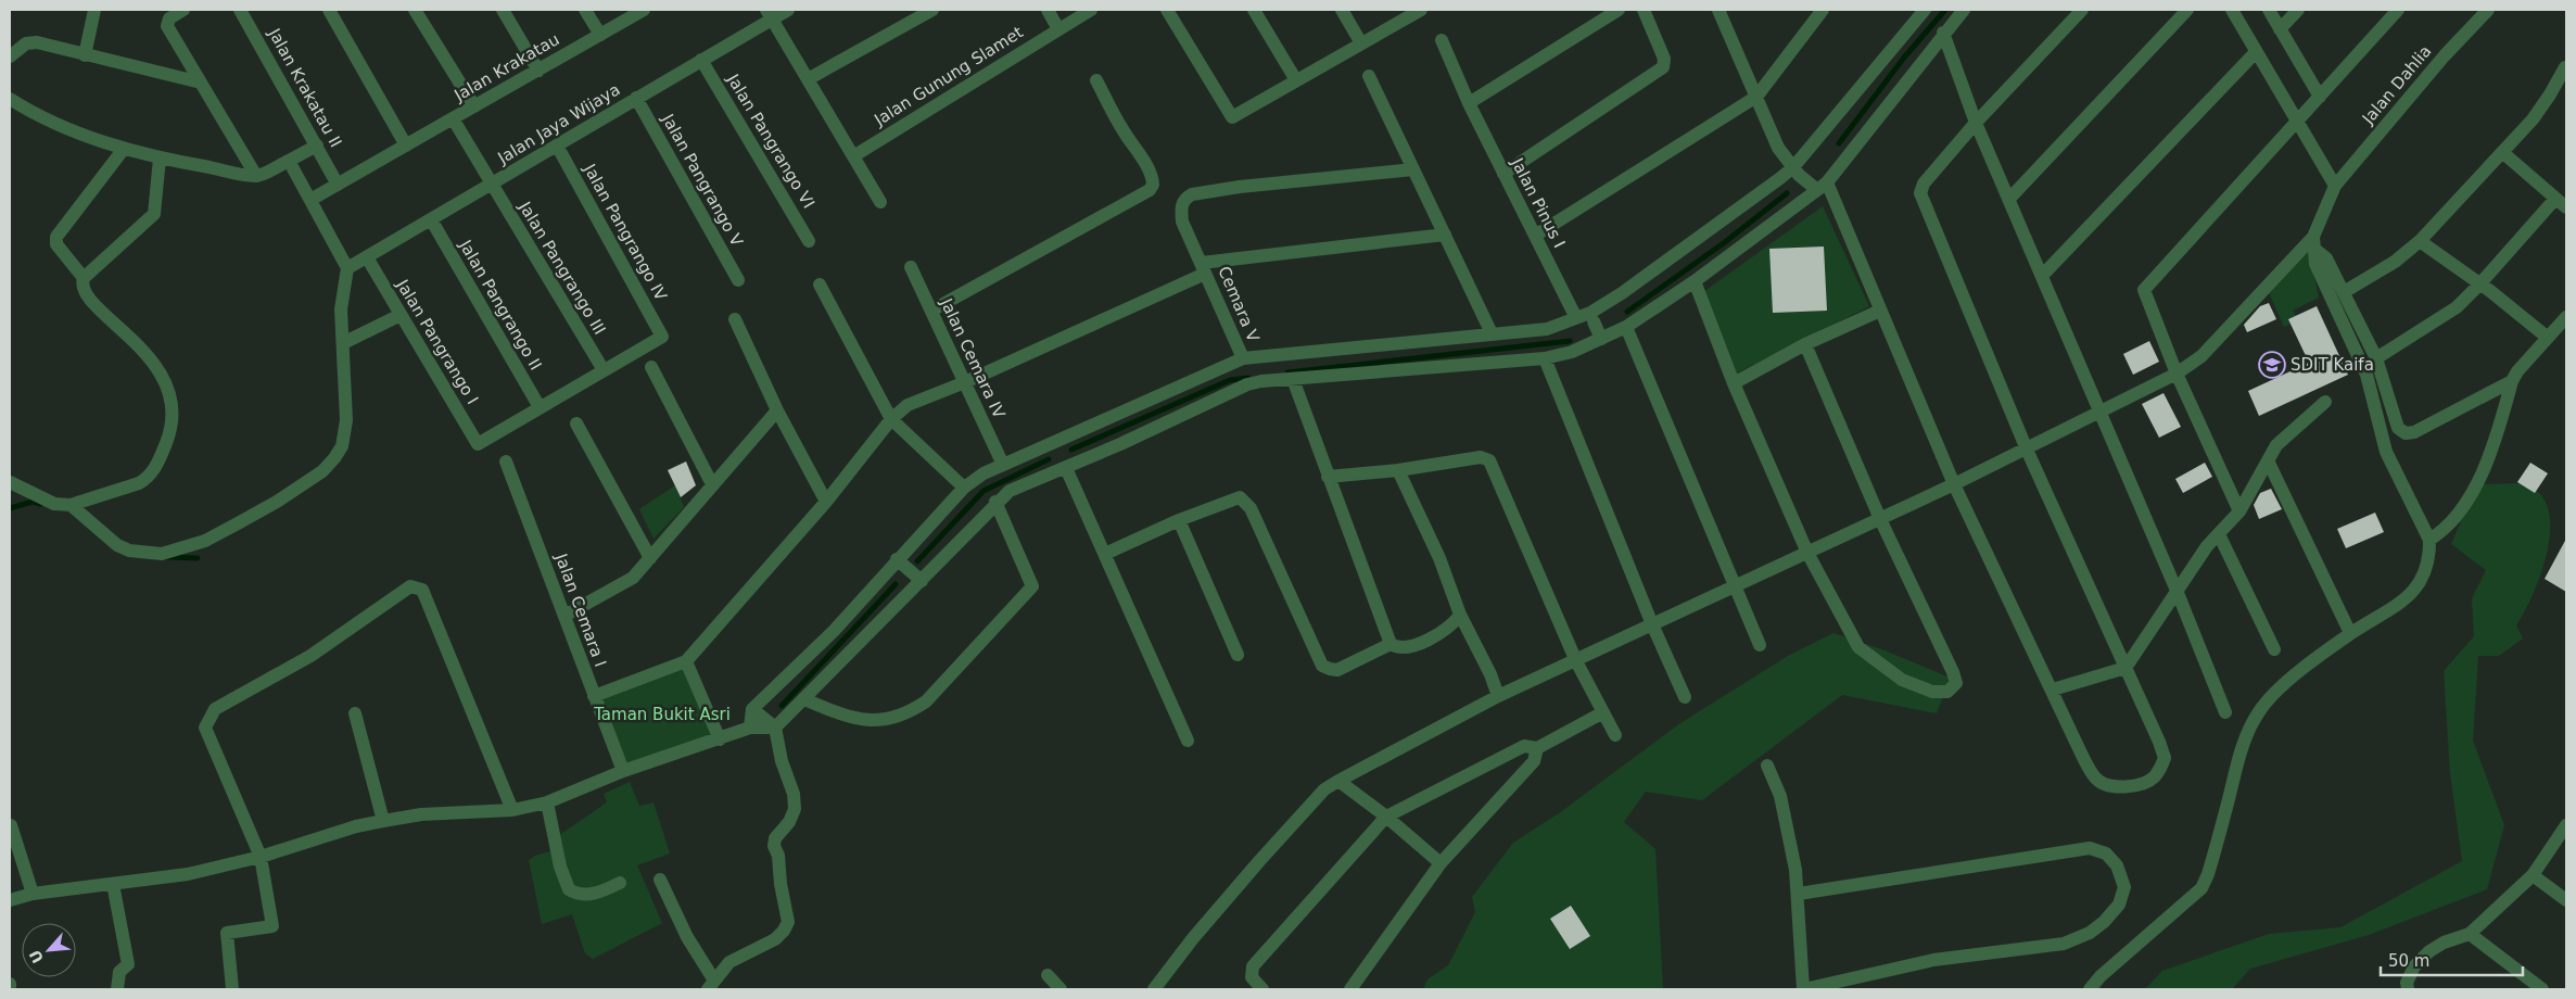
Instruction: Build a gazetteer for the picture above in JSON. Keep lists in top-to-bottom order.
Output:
{
  "streets": {
    "street": [
      "Jalan Krakatau",
      "Jalan Gunung Slamet",
      "Jalan Dahlia",
      "Jalan Krakatau II",
      "Jalan Jaya Wijaya",
      "Jalan Pangrango VI",
      "Jalan Pangrango V",
      "Jalan Pinus I",
      "Jalan Pangrango IV",
      "Jalan Pangrango III",
      "Cemara V",
      "Jalan Pangrango II",
      "Jalan Pangrango I",
      "Jalan Cemara IV",
      "Jalan Cemara I"
    ]
  },
  "crossings": [
    ["Jalan Krakatau", "Jalan Jaya Wijaya"],
    ["Jalan Krakatau", "Jalan Pangrango III"],
    ["Jalan Jaya Wijaya", "Jalan Pangrango VI"],
    ["Jalan Jaya Wijaya", "Jalan Pangrango V"],
    ["Jalan Jaya Wijaya", "Jalan Pangrango IV"],
    ["Jalan Jaya Wijaya", "Jalan Pangrango III"],
    ["Jalan Jaya Wijaya", "Jalan Pangrango II"],
    ["Jalan Jaya Wijaya", "Jalan Pangrango I"],
    ["Jalan Pangrango IV", "Jalan Pangrango III"],
    ["Jalan Pangrango II", "Jalan Pangrango I"]
  ],
  "parks": ["Taman Bukit Asri"],
  "places": {
    "school or university": ["SDIT Kaifa"]
  },
  "scale_bar": "50 m",
  "north": "bottom left"
}
